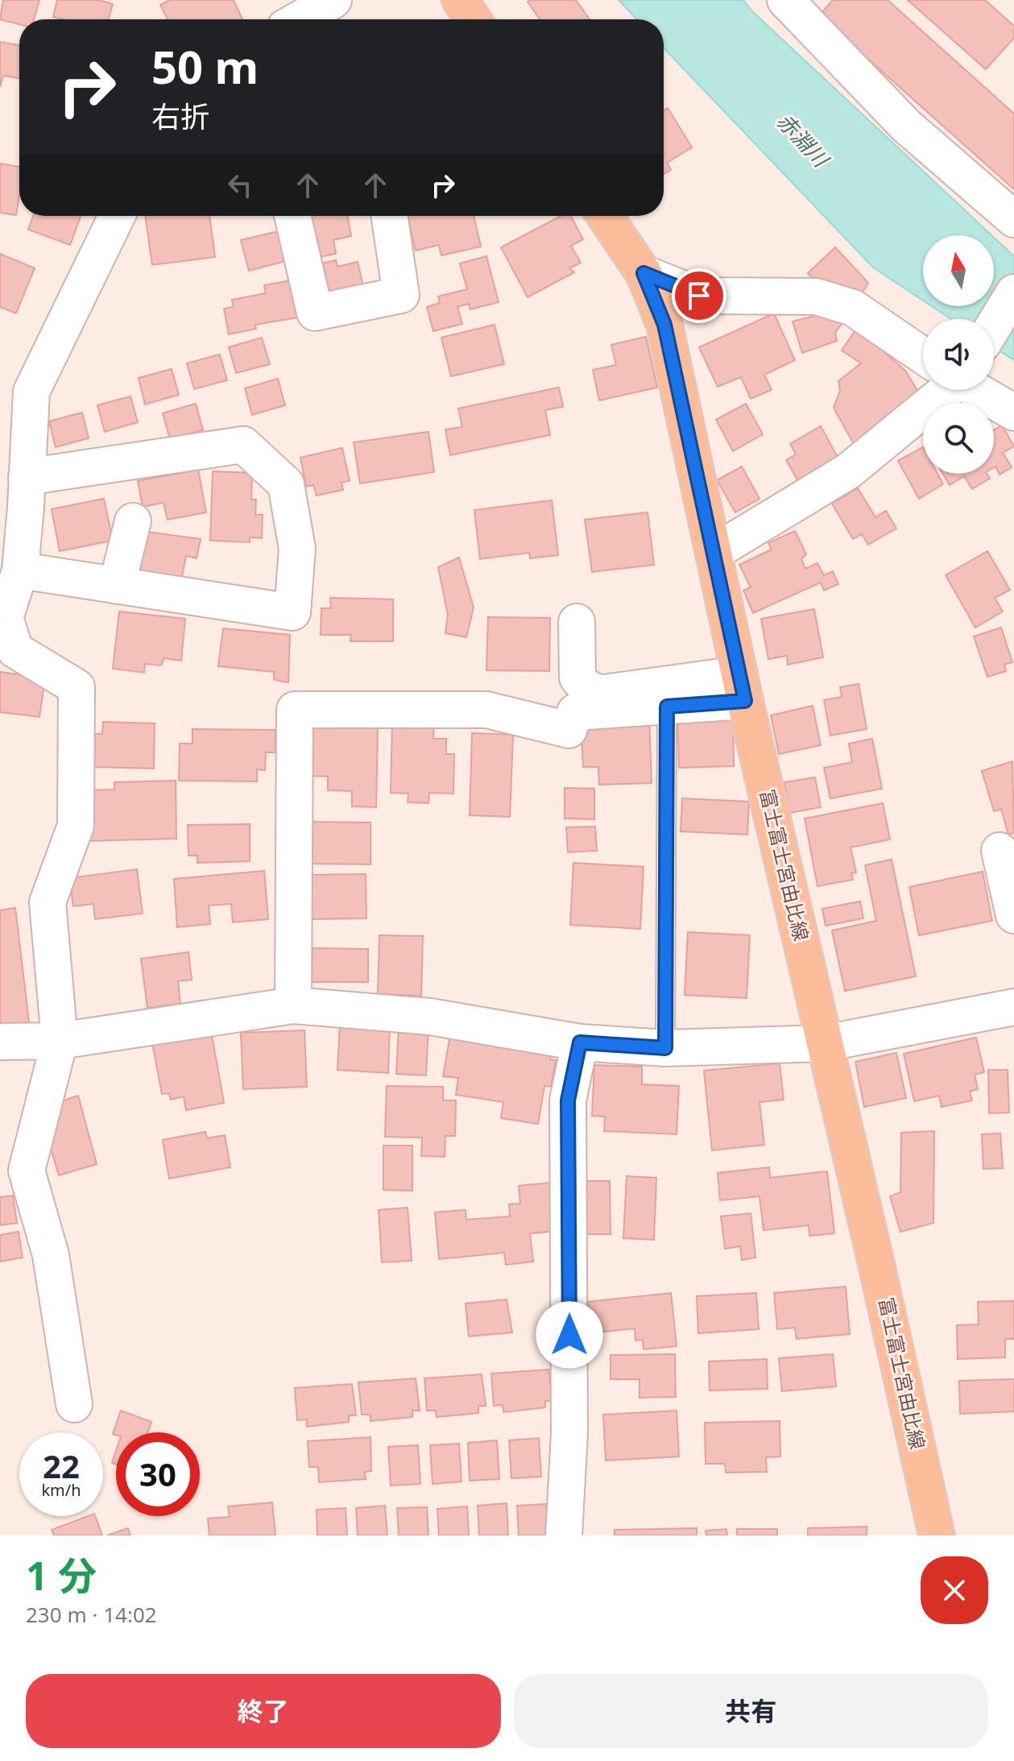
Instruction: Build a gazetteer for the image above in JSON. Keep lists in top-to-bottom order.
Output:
{
  "streets": {
    "main road": ["富士富士宮由比線"]
  },
  "water": ["赤淵川"],
  "north": "top",
  "page": {
    "turn": ["50 m", "右折"],
    "speed": "22 km/h",
    "limit": "30",
    "heading": ["1 分", "230 m · 14:02"],
    "buttons": ["終了", "共有"]
  }
}
